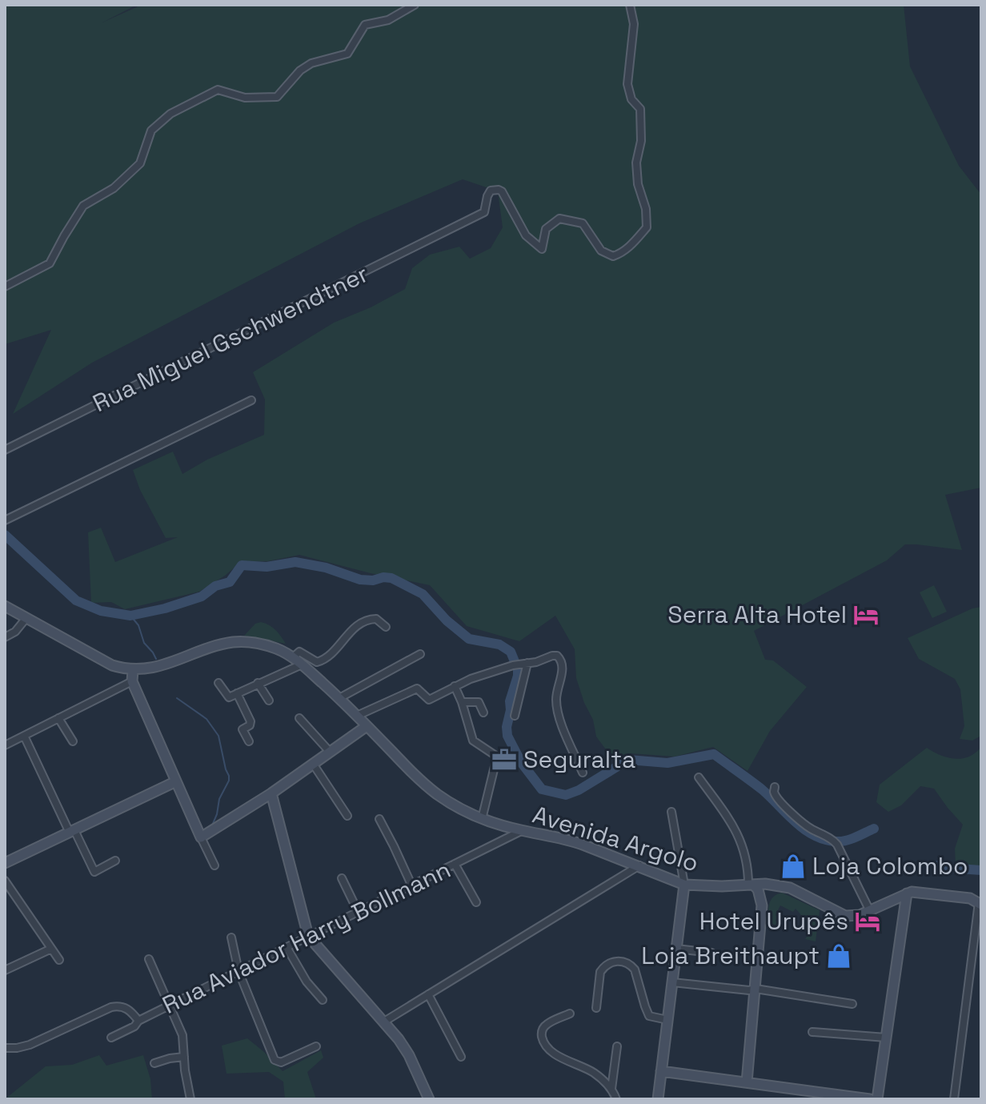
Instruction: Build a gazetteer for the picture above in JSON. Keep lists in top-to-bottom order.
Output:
{
  "streets": {
    "main road": ["Avenida Argolo"],
    "street": ["Rua Miguel Gschwendtner", "Rua Aviador Harry Bollmann"]
  },
  "crossings": [
    ["Avenida Argolo", "Rua Aviador Harry Bollmann"]
  ],
  "places": {
    "hotel": ["Serra Alta Hotel", "Hotel Urupês"],
    "office": ["Seguralta"],
    "shop": ["Loja Colombo", "Loja Breithaupt"]
  }
}
